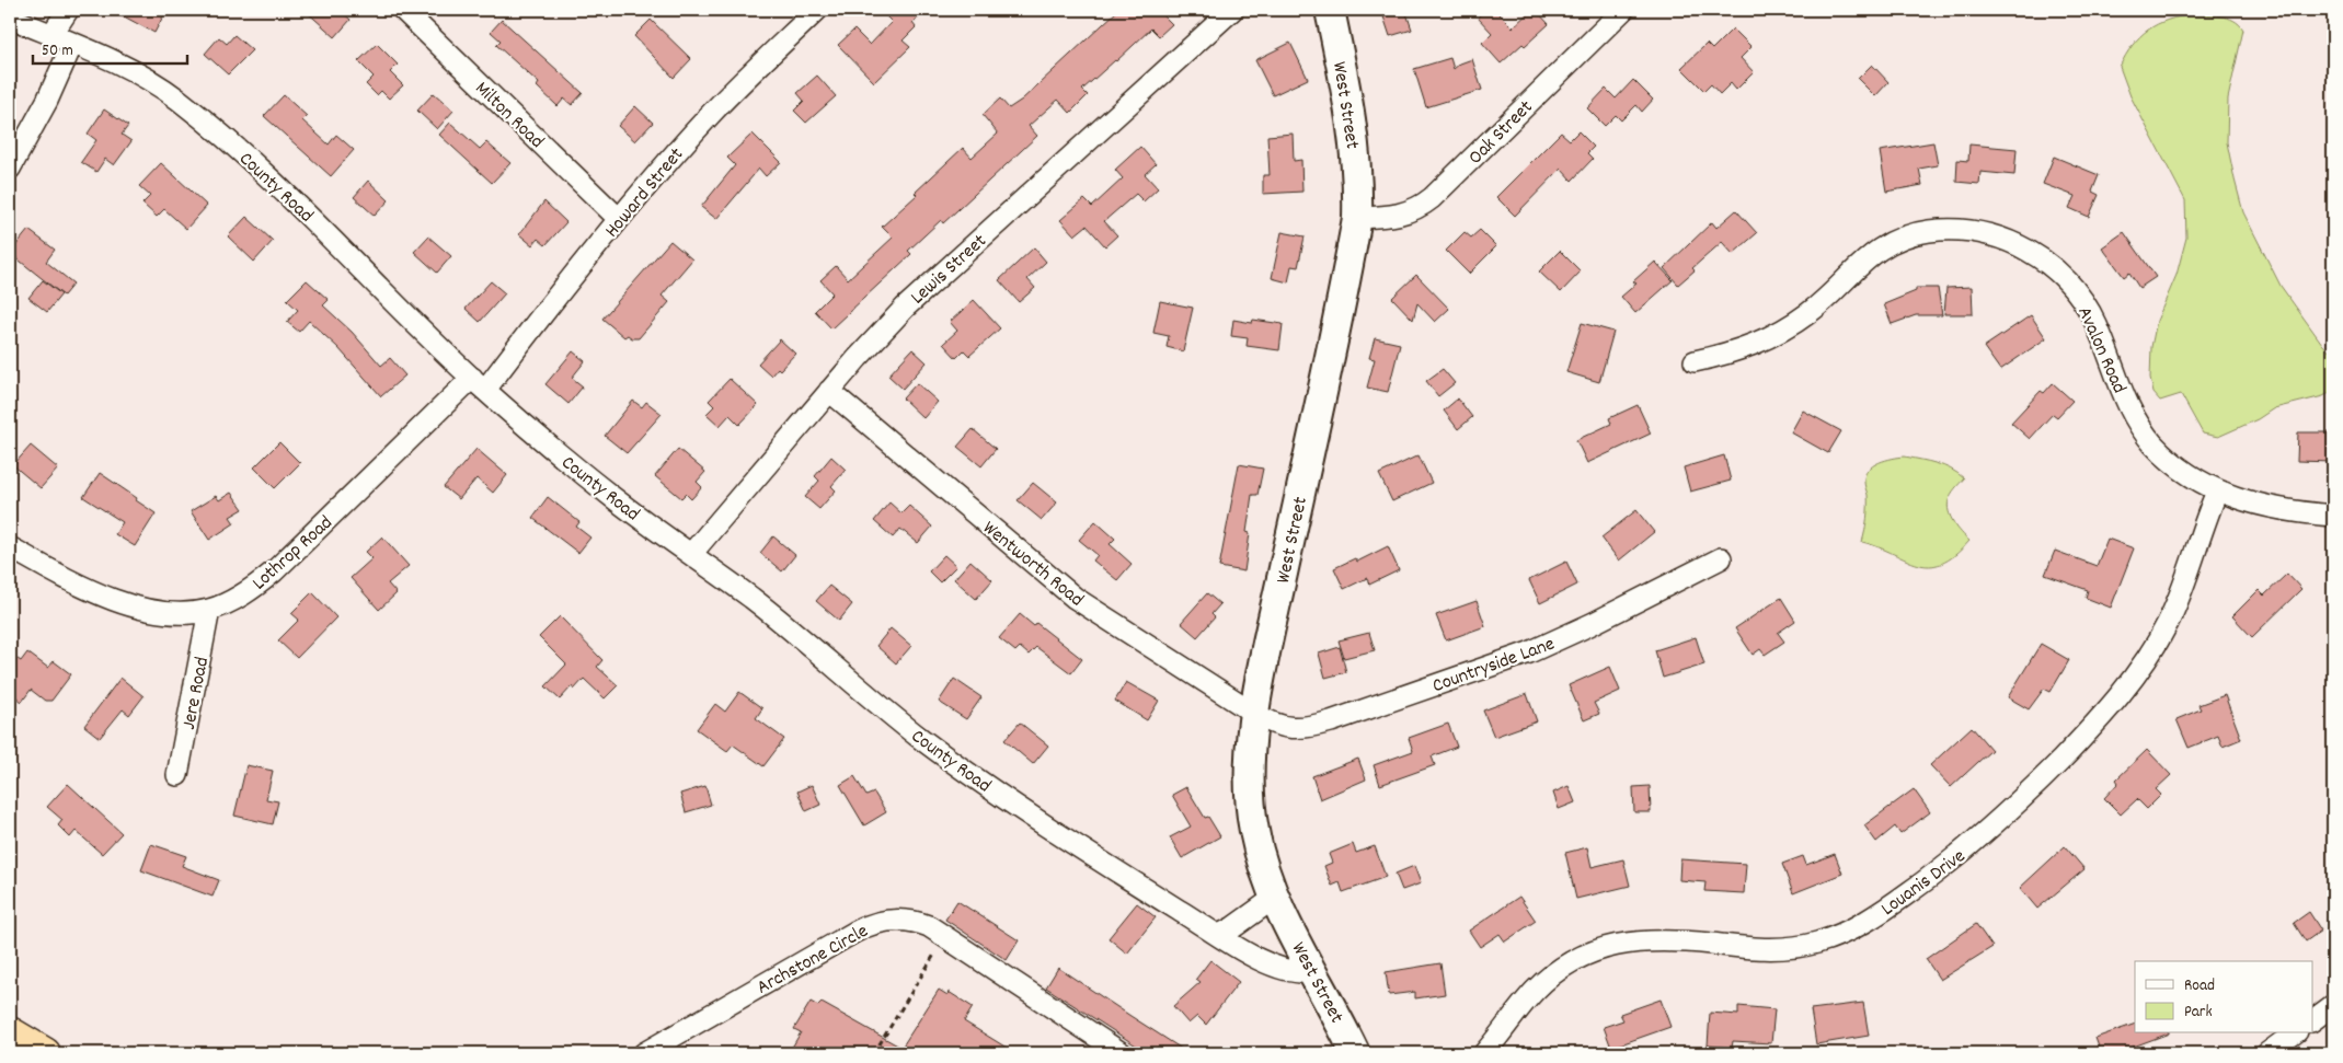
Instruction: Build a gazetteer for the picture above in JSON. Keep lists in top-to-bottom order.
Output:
{
  "streets": {
    "main road": ["West Street"],
    "street": [
      "Milton Road",
      "Oak Street",
      "County Road",
      "Howard Street",
      "Lewis Street",
      "Avalon Road",
      "Lothrop Road",
      "Wentworth Road",
      "Countryside Lane",
      "Jere Road",
      "Louanis Drive",
      "Archstone Circle"
    ]
  },
  "crossings": [
    ["West Street", "Oak Street"],
    ["West Street", "County Road"],
    ["West Street", "Wentworth Road"],
    ["West Street", "Countryside Lane"],
    ["Milton Road", "Howard Street"],
    ["County Road", "Howard Street"],
    ["County Road", "Lewis Street"],
    ["County Road", "Lothrop Road"],
    ["Howard Street", "Lothrop Road"],
    ["Lewis Street", "Wentworth Road"],
    ["Avalon Road", "Louanis Drive"],
    ["Lothrop Road", "Jere Road"],
    ["Wentworth Road", "Countryside Lane"]
  ],
  "legend": ["Road", "Park"],
  "scale_bar": "50 m"
}
